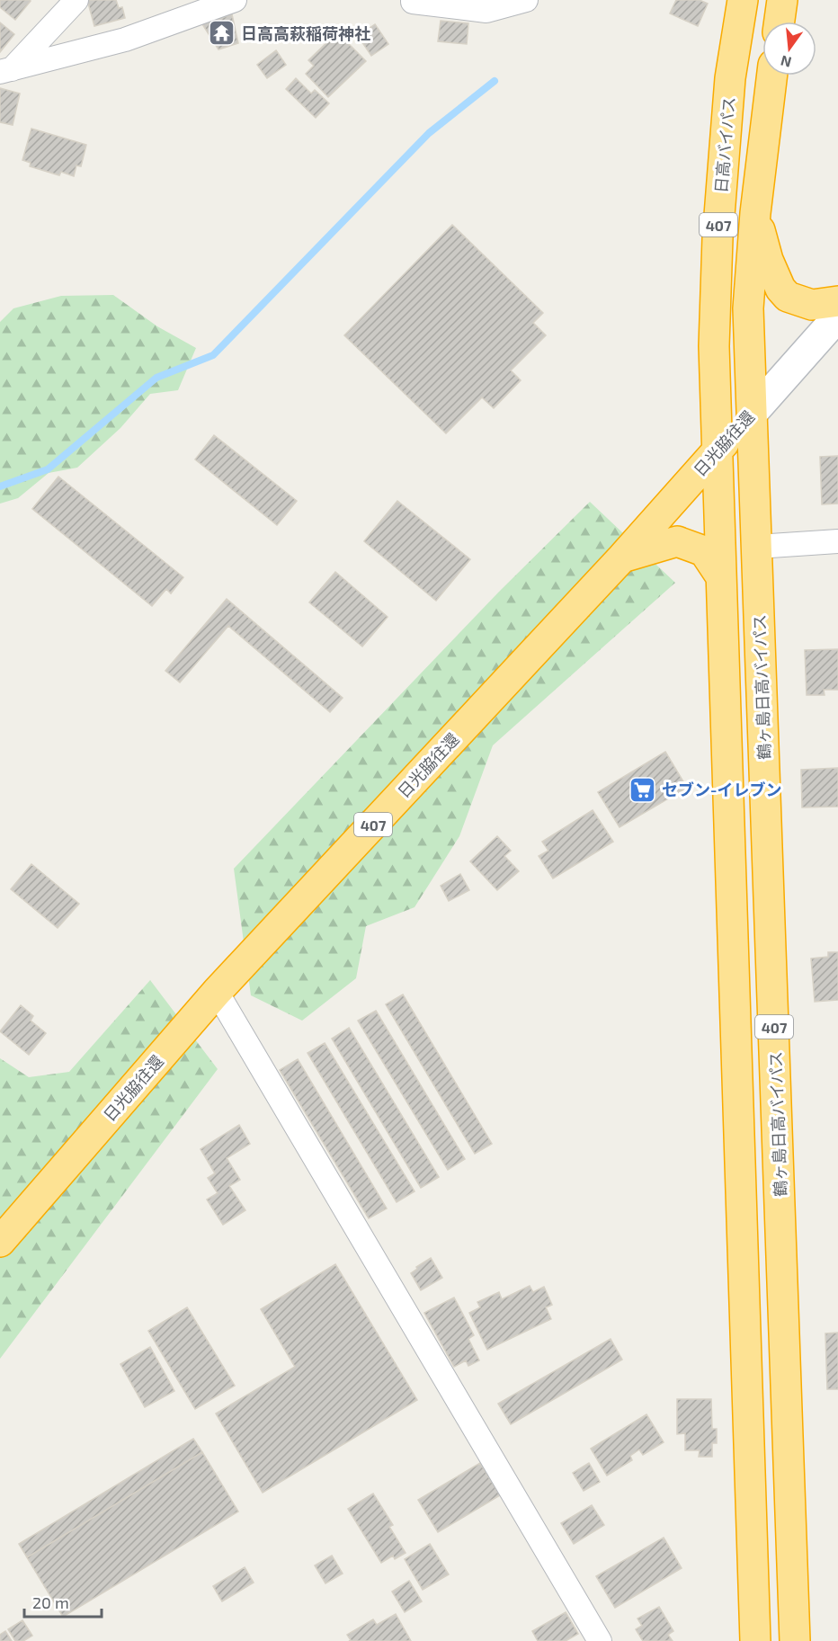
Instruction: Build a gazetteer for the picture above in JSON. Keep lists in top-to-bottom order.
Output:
{
  "streets": {
    "highway": [
      "日高バイパス",
      "407",
      "日光脇往還",
      "鶴ヶ島日高バイパス"
    ]
  },
  "crossings": [
    ["日高バイパス", "407"],
    ["日高バイパス", "日光脇往還"],
    ["407", "日光脇往還"],
    ["407", "鶴ヶ島日高バイパス"],
    ["日光脇往還", "鶴ヶ島日高バイパス"]
  ],
  "places": {
    "temple": ["日高高萩稲荷神社"],
    "supermarket": ["セブン-イレブン"]
  },
  "scale_bar": "20 m",
  "north": "bottom"
}
